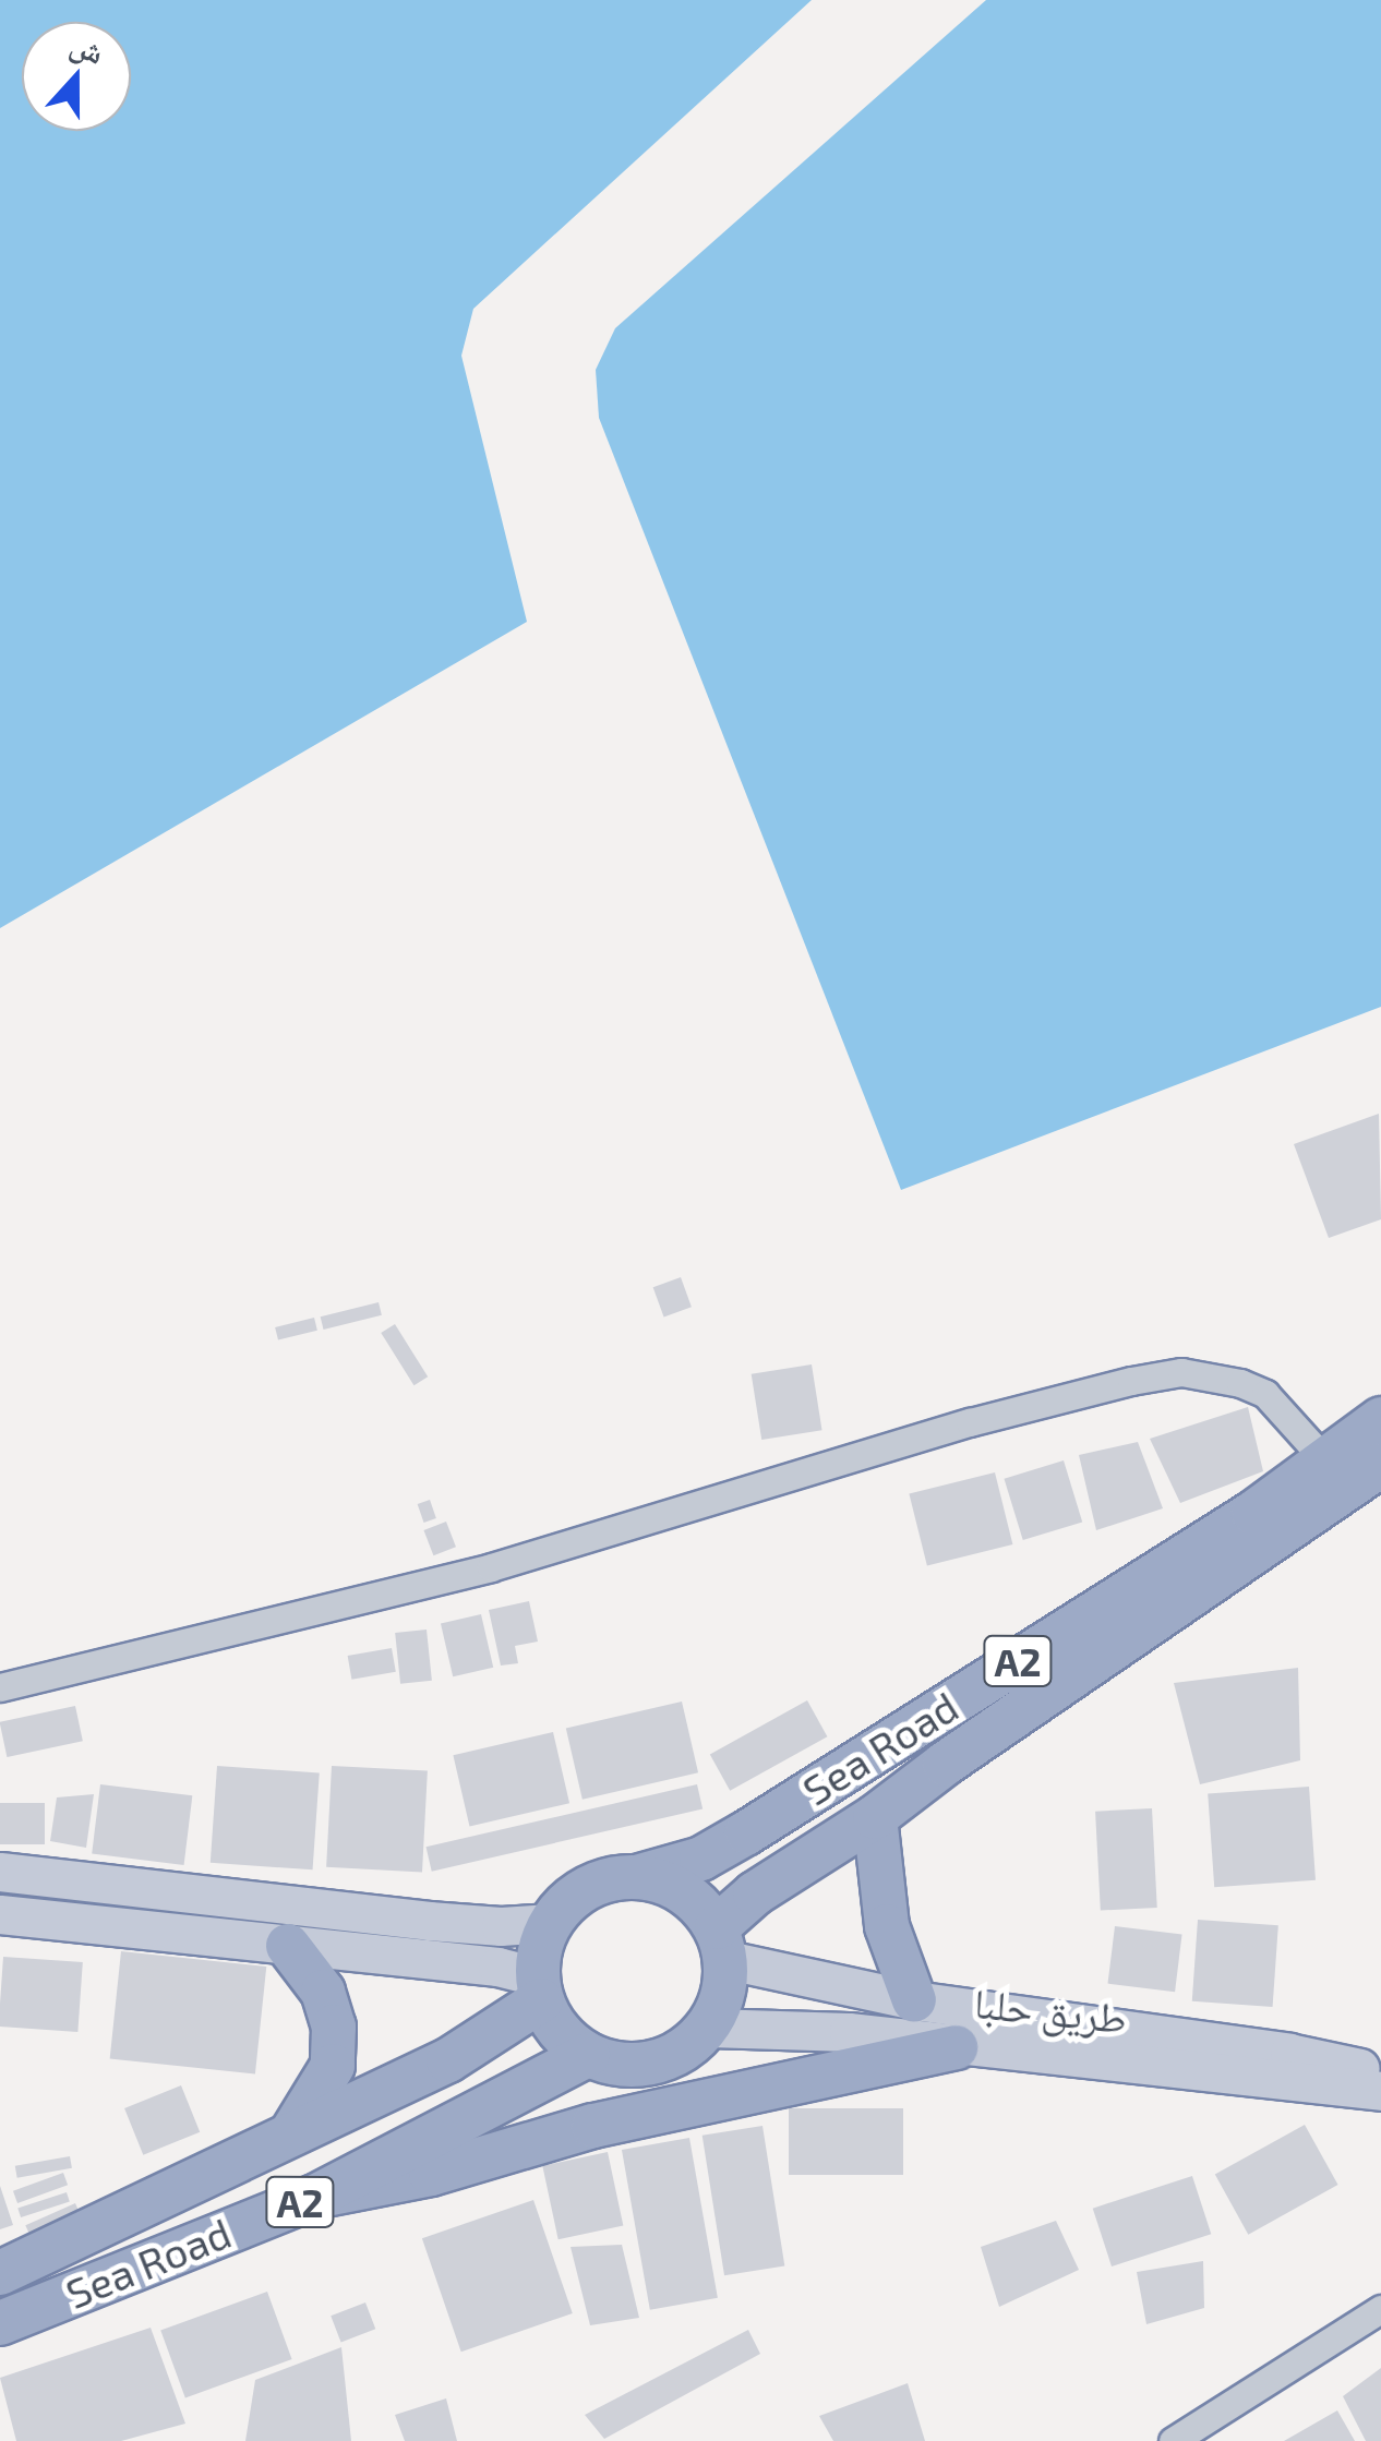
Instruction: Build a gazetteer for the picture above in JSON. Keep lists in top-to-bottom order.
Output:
{
  "streets": {
    "highway": ["A2", "Sea Road"],
    "main road": ["طريق حلبا"]
  },
  "crossings": [
    ["A2", "Sea Road"],
    ["A2", "طريق حلبا"],
    ["Sea Road", "طريق حلبا"]
  ],
  "north": "top"
}
